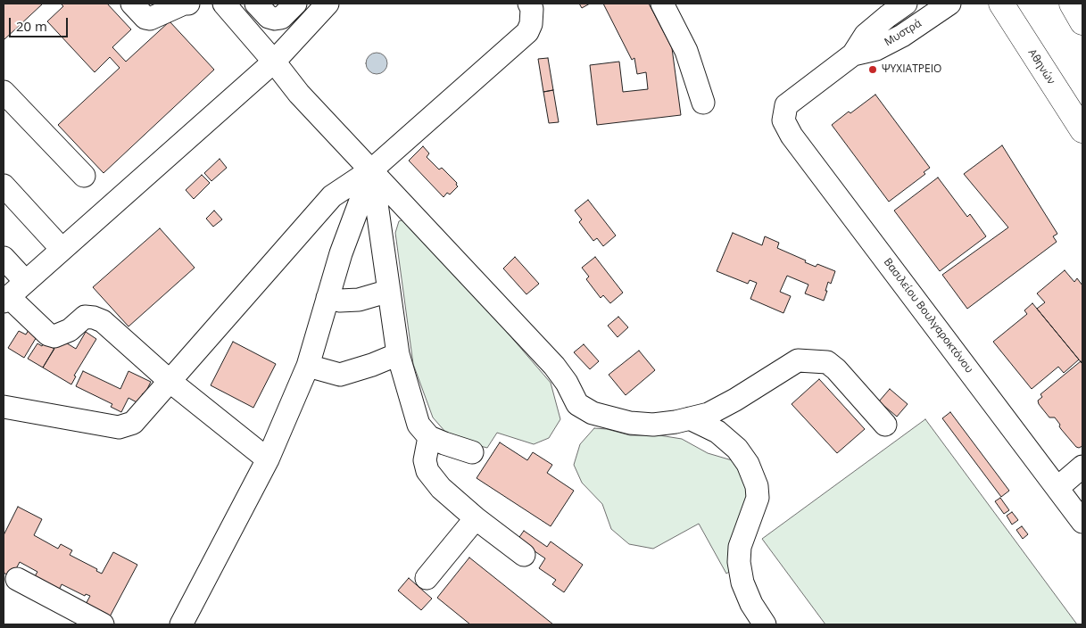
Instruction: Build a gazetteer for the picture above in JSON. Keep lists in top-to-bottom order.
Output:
{
  "streets": {
    "highway": ["Αθηνών"],
    "street": ["Μυστρά", "Βασιλείου Βουλγαροκτόνου"]
  },
  "crossings": [
    ["Μυστρά", "Βασιλείου Βουλγαροκτόνου"]
  ],
  "places": ["ΨΥΧΙΑΤΡΕΙΟ"],
  "scale_bar": "20 m"
}
